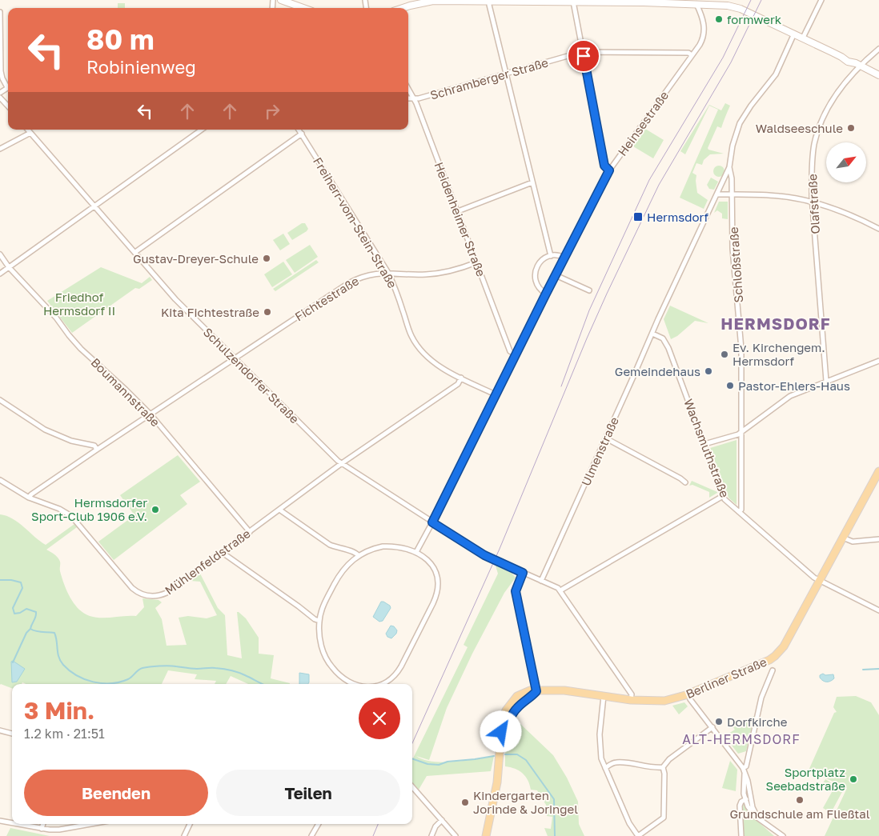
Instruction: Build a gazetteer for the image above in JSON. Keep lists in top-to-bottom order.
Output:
{
  "streets": {
    "main road": ["Berliner Straße"],
    "street": [
      "Schramberger Straße",
      "Heinsestraße",
      "Olafstraße",
      "Heidenheimer Straße",
      "Freiherr-vom-Stein-Straße",
      "Schloßstraße",
      "Fichtestraße",
      "Schulzendorfer Straße",
      "Boumannstraße",
      "Wachsmuthstraße",
      "Ulmenstraße",
      "Mühlenfeldstraße"
    ]
  },
  "crossings": [
    ["Schramberger Straße", "Heinsestraße"],
    ["Schramberger Straße", "Heidenheimer Straße"],
    ["Heinsestraße", "Heidenheimer Straße"],
    ["Heinsestraße", "Freiherr-vom-Stein-Straße"],
    ["Heinsestraße", "Schulzendorfer Straße"],
    ["Heidenheimer Straße", "Fichtestraße"],
    ["Freiherr-vom-Stein-Straße", "Fichtestraße"],
    ["Freiherr-vom-Stein-Straße", "Mühlenfeldstraße"],
    ["Schloßstraße", "Wachsmuthstraße"],
    ["Schloßstraße", "Ulmenstraße"],
    ["Fichtestraße", "Schulzendorfer Straße"],
    ["Fichtestraße", "Boumannstraße"],
    ["Fichtestraße", "Mühlenfeldstraße"],
    ["Schulzendorfer Straße", "Ulmenstraße"],
    ["Schulzendorfer Straße", "Mühlenfeldstraße"],
    ["Boumannstraße", "Mühlenfeldstraße"],
    ["Wachsmuthstraße", "Ulmenstraße"],
    ["Wachsmuthstraße", "Berliner Straße"]
  ],
  "districts": ["HERMSDORF", "ALT-HERMSDORF"],
  "parks": ["Friedhof Hermsdorf II"],
  "places": {
    "other": [
      "formwerk",
      "Waldseeschule",
      "Gustav-Dreyer-Schule",
      "Kita Fichtestraße",
      "Ev. Kirchengem. Hermsdorf",
      "Gemeindehaus",
      "Pastor-Ehlers-Haus",
      "Hermsdorfer Sport-Club 1906 e.V.",
      "Dorfkirche",
      "Sportplatz Seebadstraße",
      "Grundschule am Fließtal",
      "Kindergarten Jorinde & Joringel"
    ],
    "transit": ["Hermsdorf"]
  },
  "north": "top right",
  "page": {
    "turn": ["80 m", "Robinienweg"],
    "heading": ["3 Min.", "1.2 km · 21:51"],
    "buttons": ["Beenden", "Teilen"]
  }
}
